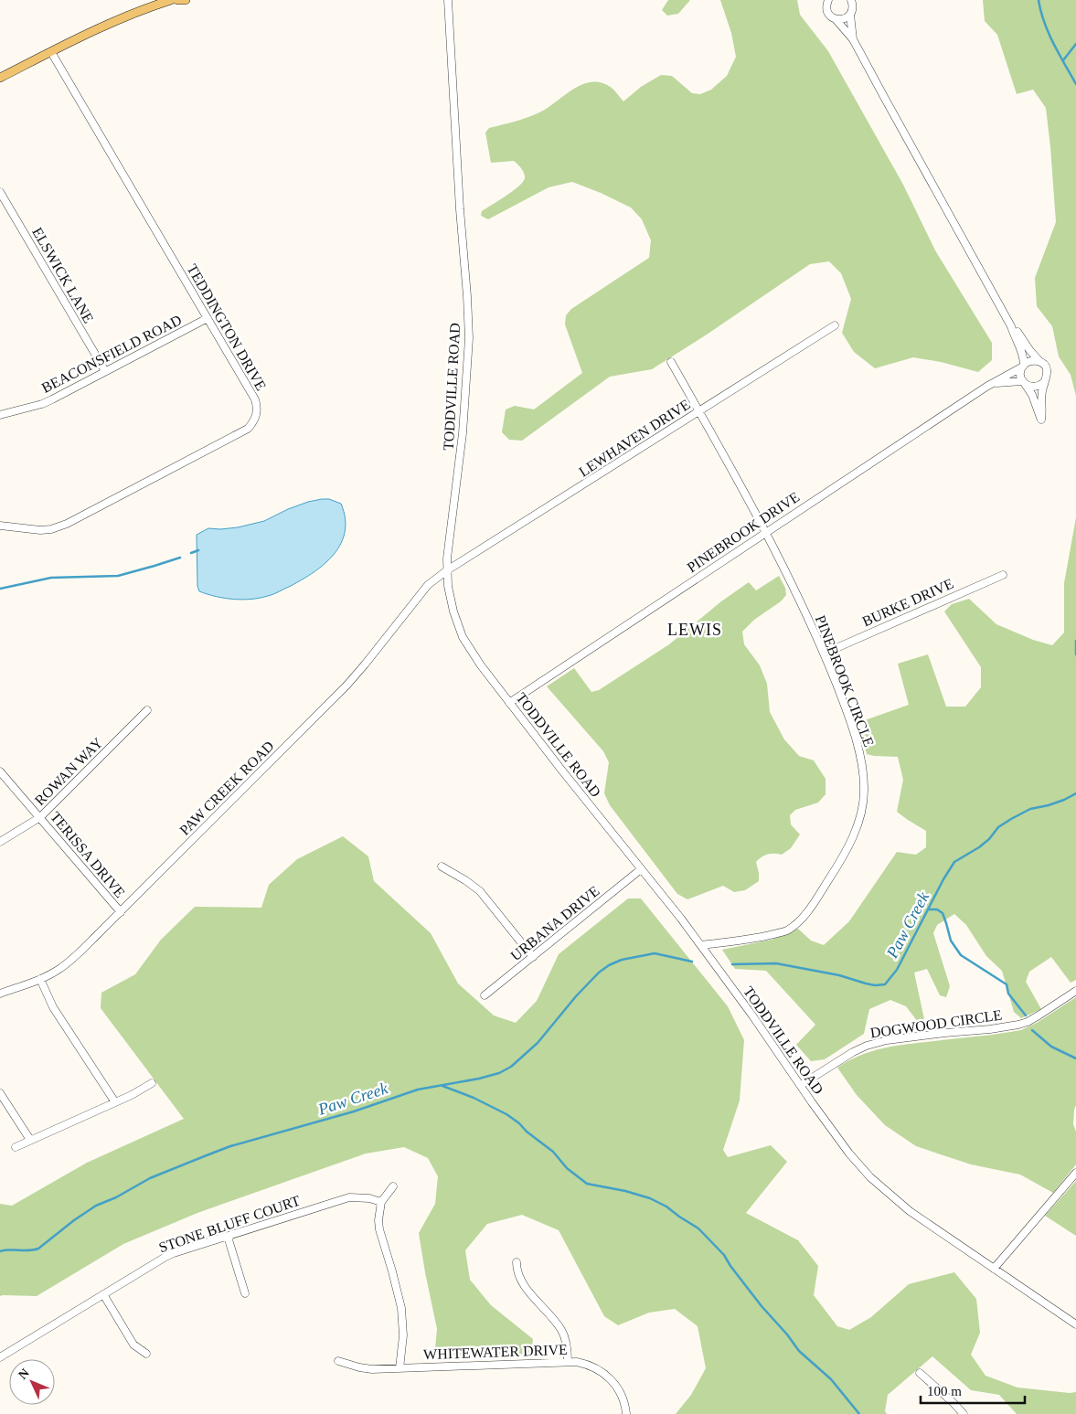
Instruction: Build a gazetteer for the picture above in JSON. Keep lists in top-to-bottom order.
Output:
{
  "streets": {
    "street": [
      "ELSWICK LANE",
      "TEDDINGTON DRIVE",
      "BEACONSFIELD ROAD",
      "TODDVILLE ROAD",
      "LEWHAVEN DRIVE",
      "PINEBROOK DRIVE",
      "BURKE DRIVE",
      "PINEBROOK CIRCLE",
      "ROWAN WAY",
      "PAW CREEK ROAD",
      "TERISSA DRIVE",
      "URBANA DRIVE",
      "DOGWOOD CIRCLE",
      "STONE BLUFF COURT",
      "WHITEWATER DRIVE"
    ]
  },
  "crossings": [
    ["ELSWICK LANE", "BEACONSFIELD ROAD"],
    ["TEDDINGTON DRIVE", "BEACONSFIELD ROAD"],
    ["TODDVILLE ROAD", "LEWHAVEN DRIVE"],
    ["TODDVILLE ROAD", "PINEBROOK DRIVE"],
    ["TODDVILLE ROAD", "PINEBROOK CIRCLE"],
    ["TODDVILLE ROAD", "PAW CREEK ROAD"],
    ["TODDVILLE ROAD", "URBANA DRIVE"],
    ["TODDVILLE ROAD", "DOGWOOD CIRCLE"],
    ["LEWHAVEN DRIVE", "PINEBROOK CIRCLE"],
    ["LEWHAVEN DRIVE", "PAW CREEK ROAD"],
    ["PINEBROOK DRIVE", "PINEBROOK CIRCLE"],
    ["BURKE DRIVE", "PINEBROOK CIRCLE"],
    ["ROWAN WAY", "TERISSA DRIVE"],
    ["PAW CREEK ROAD", "TERISSA DRIVE"]
  ],
  "districts": ["LEWIS"],
  "water": ["Paw Creek"],
  "scale_bar": "100 m",
  "north": "top left"
}
